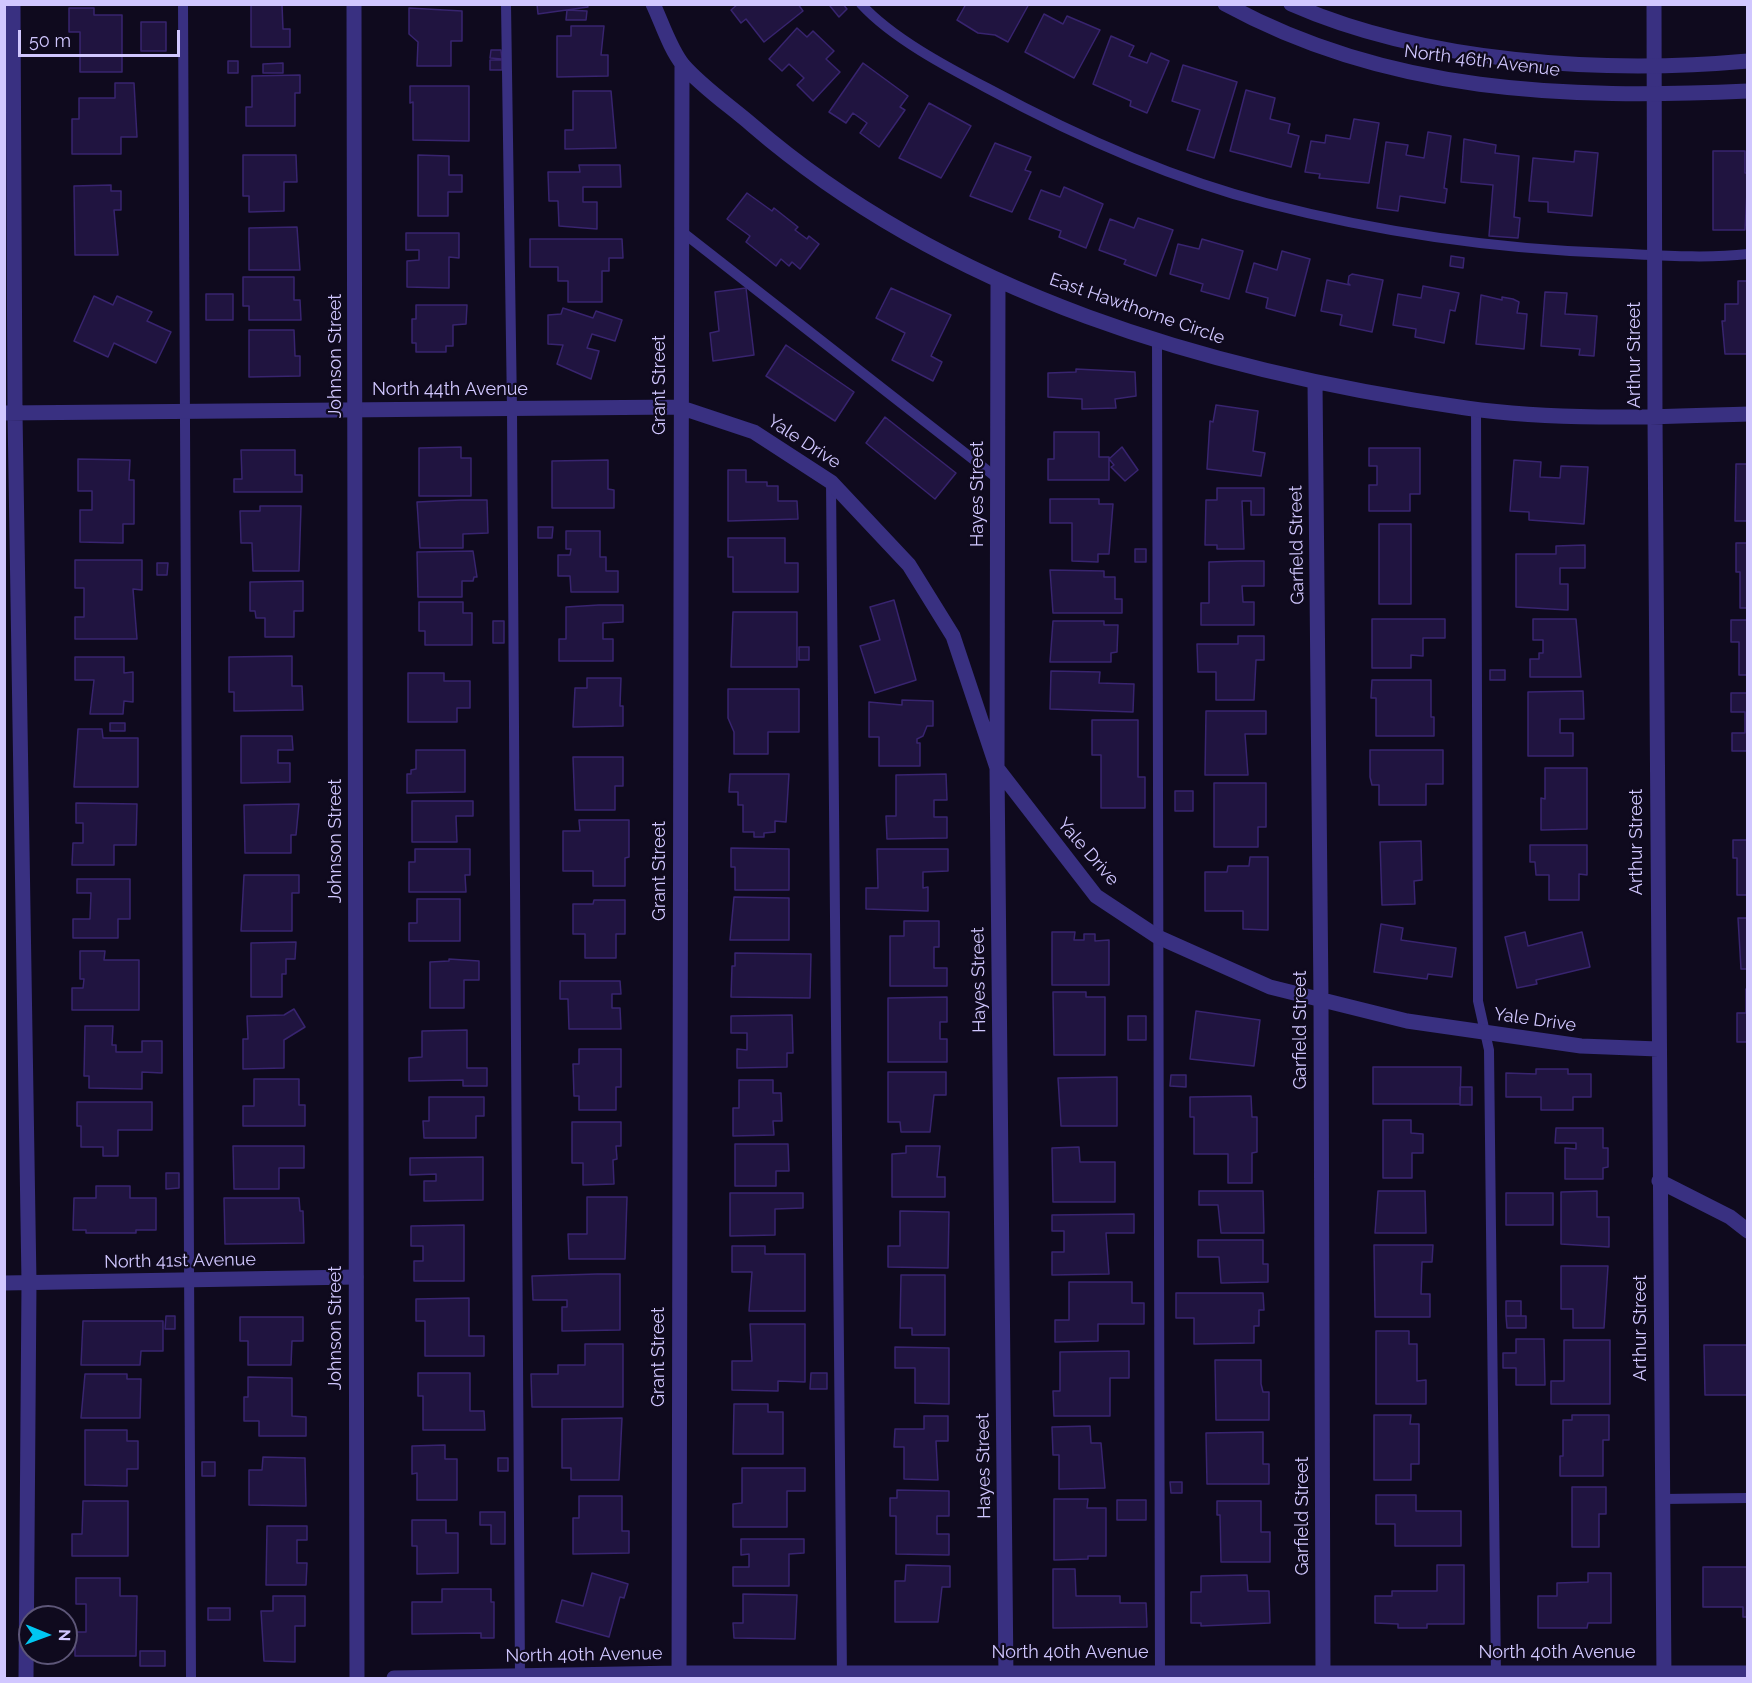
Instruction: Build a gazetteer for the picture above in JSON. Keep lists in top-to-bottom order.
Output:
{
  "streets": {
    "street": [
      "North 46th Avenue",
      "East Hawthorne Circle",
      "Arthur Street",
      "Johnson Street",
      "Grant Street",
      "North 44th Avenue",
      "Yale Drive",
      "Hayes Street",
      "Garfield Street",
      "North 41st Avenue",
      "North 40th Avenue"
    ]
  },
  "crossings": [
    ["North 46th Avenue", "Arthur Street"],
    ["East Hawthorne Circle", "Arthur Street"],
    ["East Hawthorne Circle", "Grant Street"],
    ["East Hawthorne Circle", "Hayes Street"],
    ["East Hawthorne Circle", "Garfield Street"],
    ["Arthur Street", "Yale Drive"],
    ["Arthur Street", "North 40th Avenue"],
    ["Johnson Street", "North 44th Avenue"],
    ["Johnson Street", "North 41st Avenue"],
    ["Grant Street", "North 44th Avenue"],
    ["Grant Street", "Yale Drive"],
    ["Grant Street", "North 40th Avenue"],
    ["North 44th Avenue", "Yale Drive"],
    ["Yale Drive", "Hayes Street"],
    ["Yale Drive", "Garfield Street"],
    ["Hayes Street", "North 40th Avenue"],
    ["Garfield Street", "North 40th Avenue"]
  ],
  "scale_bar": "50 m",
  "north": "right"
}
